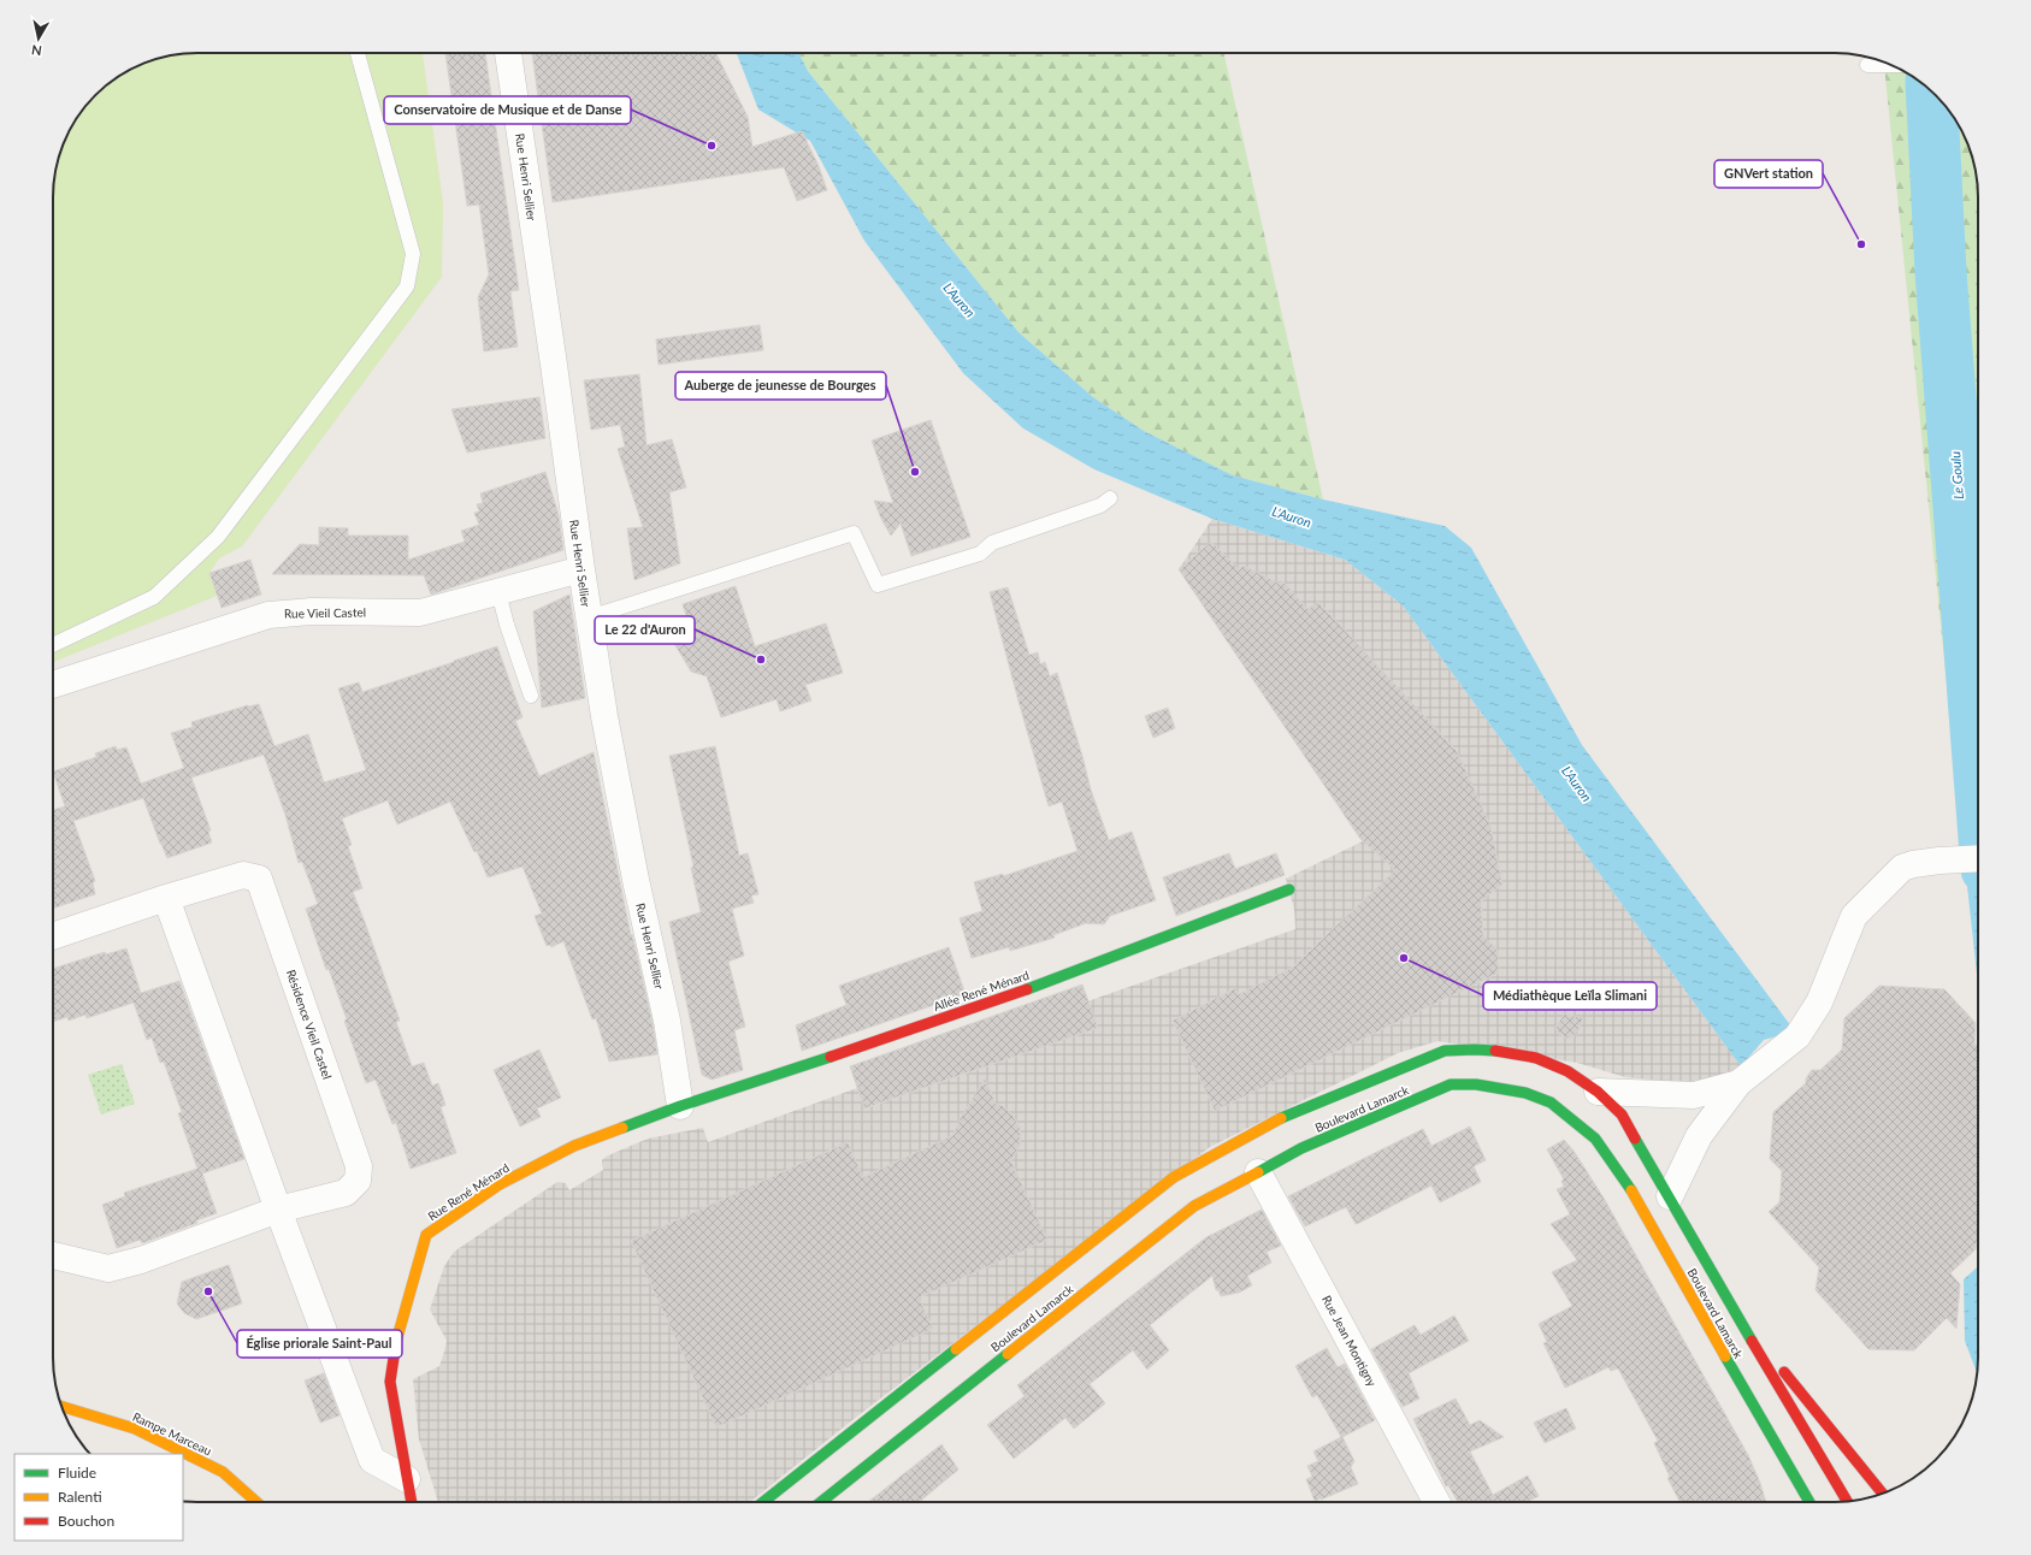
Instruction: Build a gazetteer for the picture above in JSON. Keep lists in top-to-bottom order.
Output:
{
  "streets": {
    "main road": [
      "Allée René Ménard",
      "Boulevard Lamarck",
      "Rue René Ménard",
      "Rampe Marceau"
    ],
    "street": [
      "Rue Henri Sellier",
      "Rue Vieil Castel",
      "Résidence Vieil Castel",
      "Rue Jean Montigny"
    ]
  },
  "crossings": [
    ["Rue Henri Sellier", "Rue Vieil Castel"],
    ["Rue Henri Sellier", "Allée René Ménard"],
    ["Rue Henri Sellier", "Rue René Ménard"],
    ["Allée René Ménard", "Rue René Ménard"],
    ["Boulevard Lamarck", "Rue Jean Montigny"]
  ],
  "water": ["L'Auron", "Le Goulu"],
  "places": [
    "Conservatoire de Musique et de Danse",
    "GNVert station",
    "Auberge de jeunesse de Bourges",
    "Le 22 d'Auron",
    "Médiathèque Leïla Slimani",
    "Église priorale Saint-Paul"
  ],
  "legend": ["Fluide", "Ralenti", "Bouchon"],
  "north": "bottom"
}
